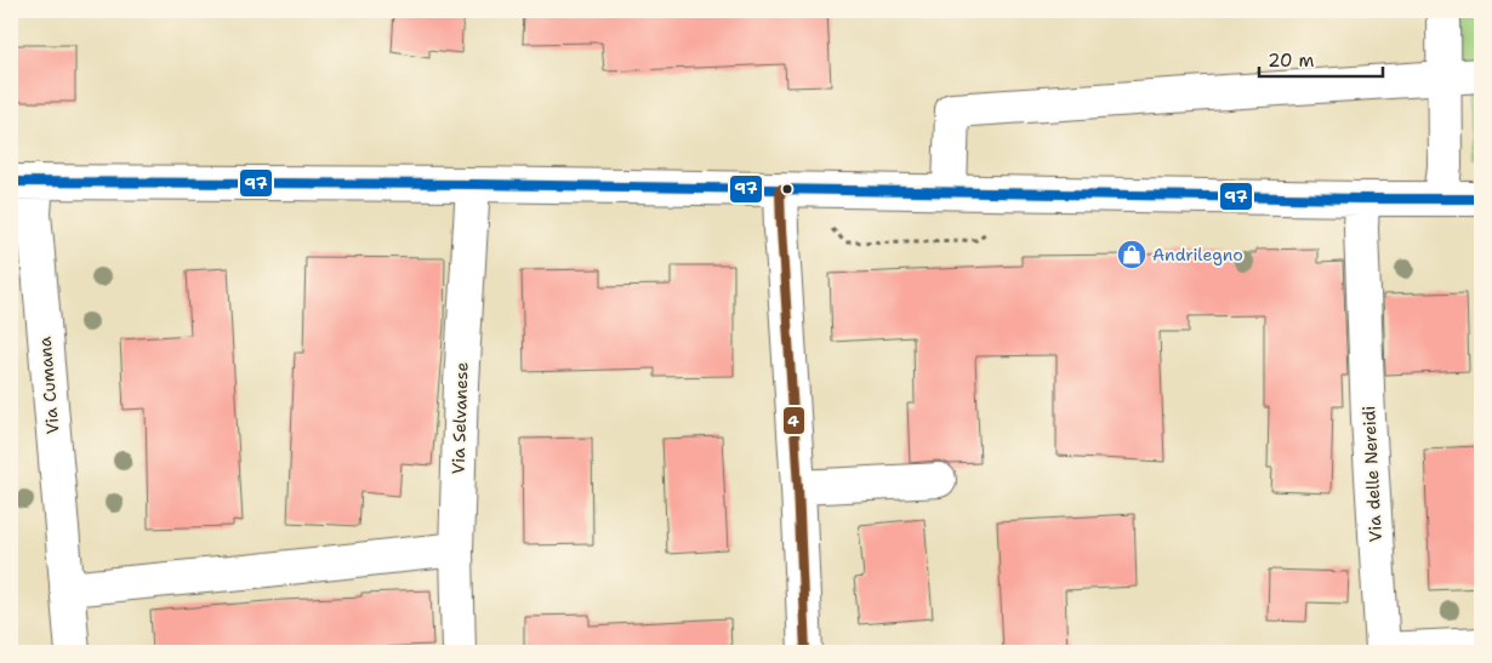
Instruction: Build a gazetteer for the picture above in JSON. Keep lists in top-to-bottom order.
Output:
{
  "streets": {
    "street": ["Via Cumana", "Via Selvanese", "Via delle Nereidi"]
  },
  "places": {
    "shop": ["Andrilegno"]
  },
  "lines": ["transit line 97", "transit line 4"],
  "scale_bar": "20 m"
}
